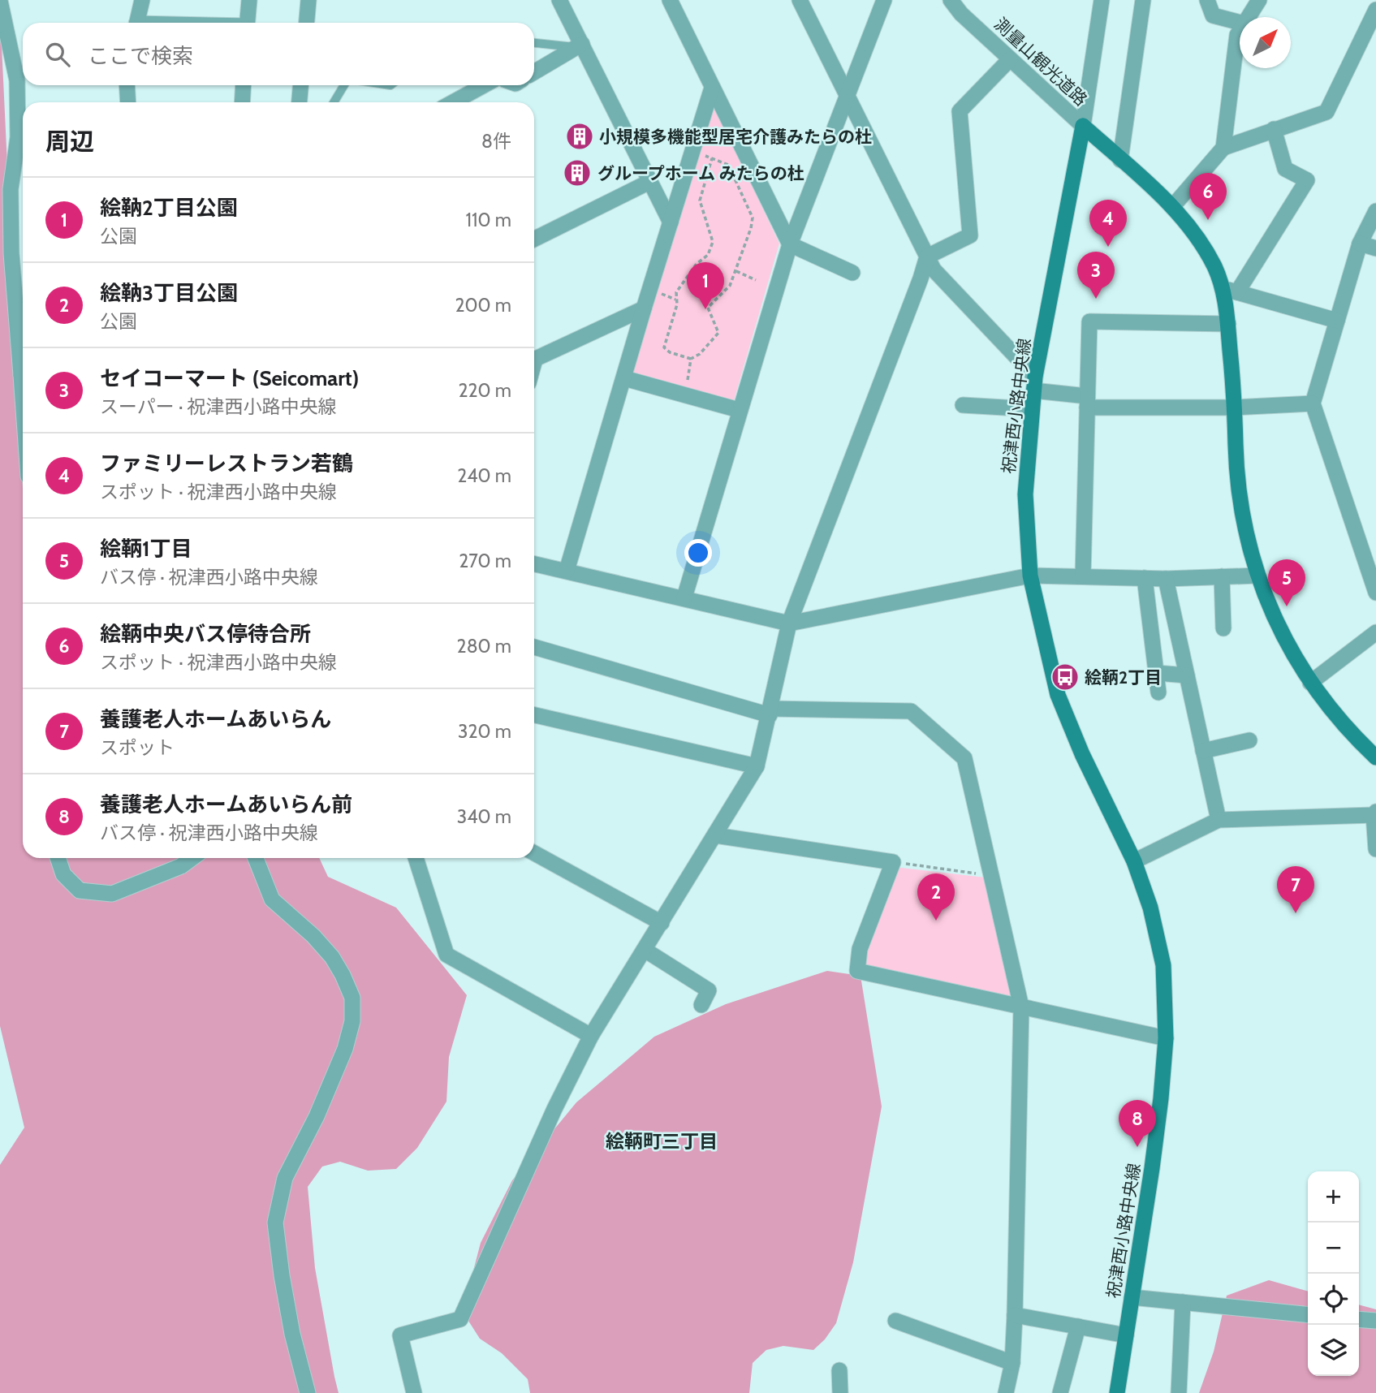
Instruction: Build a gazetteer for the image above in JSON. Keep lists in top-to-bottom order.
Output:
{
  "streets": {
    "main road": ["祝津西小路中央線"],
    "street": ["測量山観光道路"]
  },
  "crossings": [
    ["測量山観光道路", "祝津西小路中央線"]
  ],
  "districts": ["絵鞆町三丁目"],
  "places": {
    "building": ["小規模多機能型居宅介護みたらの杜", "グループホーム みたらの杜"],
    "bus stop": ["絵鞆2丁目"]
  },
  "north": "top right",
  "page": {
    "search": "ここで検索",
    "heading": ["周辺", "8件"],
    "pins": [
      "6",
      "4",
      "3",
      "1",
      "5",
      "7",
      "2",
      "8"
    ],
    "list": [
      {
        "mark": "1",
        "name": "絵靹2丁目公園",
        "note": "公園",
        "value": "110 m"
      },
      {
        "mark": "2",
        "name": "絵靹3丁目公園",
        "note": "公園",
        "value": "200 m"
      },
      {
        "mark": "3",
        "name": "セイコーマート (Seicomart)",
        "note": "スーパー · 祝津西小路中央線",
        "value": "220 m"
      },
      {
        "mark": "4",
        "name": "ファミリーレストラン若鶴",
        "note": "スポット · 祝津西小路中央線",
        "value": "240 m"
      },
      {
        "mark": "5",
        "name": "絵鞆1丁目",
        "note": "バス停 · 祝津西小路中央線",
        "value": "270 m"
      },
      {
        "mark": "6",
        "name": "絵鞆中央バス停待合所",
        "note": "スポット · 祝津西小路中央線",
        "value": "280 m"
      },
      {
        "mark": "7",
        "name": "養護老人ホームあいらん",
        "note": "スポット",
        "value": "320 m"
      },
      {
        "mark": "8",
        "name": "養護老人ホームあいらん前",
        "note": "バス停 · 祝津西小路中央線",
        "value": "340 m"
      }
    ],
    "map_buttons": ["+", "−"]
  }
}
